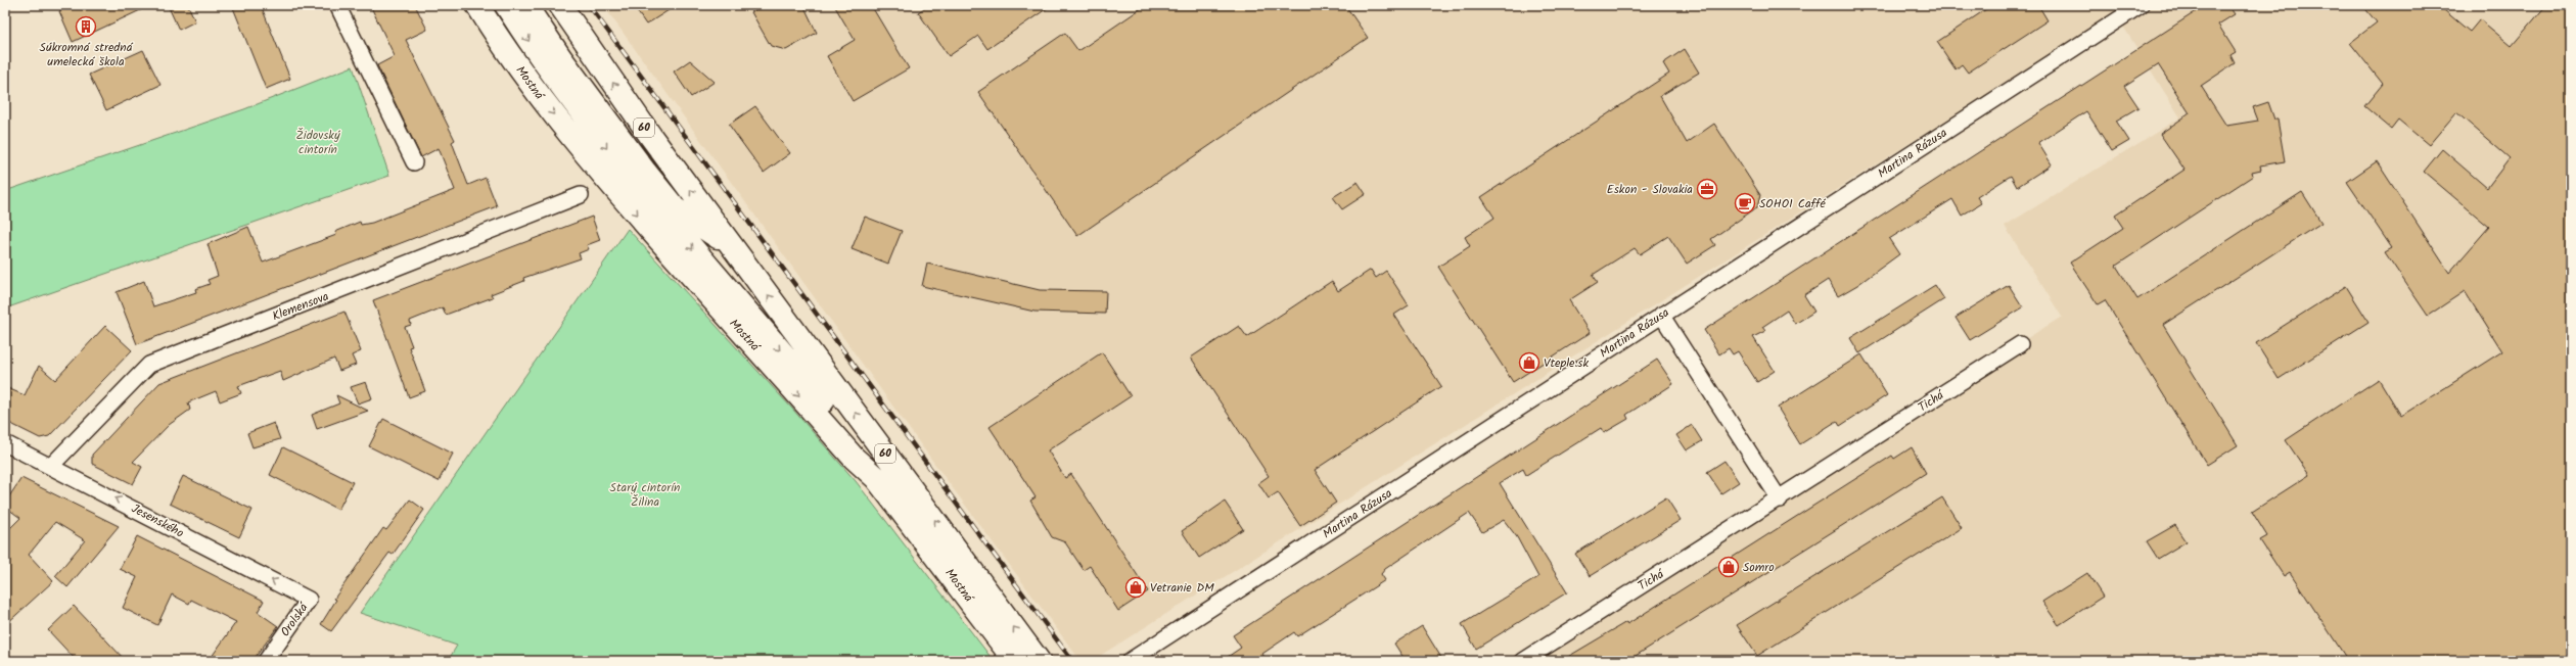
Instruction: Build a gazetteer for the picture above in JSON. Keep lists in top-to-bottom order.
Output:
{
  "streets": {
    "main road": ["Mostná", "60"],
    "street": [
      "Martina Rázusa",
      "Klemensova",
      "Tichá",
      "Jesenského",
      "Orolská"
    ]
  },
  "crossings": [
    ["Klemensova", "Jesenského"],
    ["Jesenského", "Orolská"]
  ],
  "one_way": ["Jesenského"],
  "parks": ["Židovský cintorín", "Starý cintorín Žilina"],
  "places": {
    "building": ["Súkromná stredná umelecká škola"],
    "office": ["Eskon - Slovakia"],
    "cafe": ["SOHO1 Caffé"],
    "shop": ["Vteple.sk", "Somro", "Vetranie DM"]
  }
}
